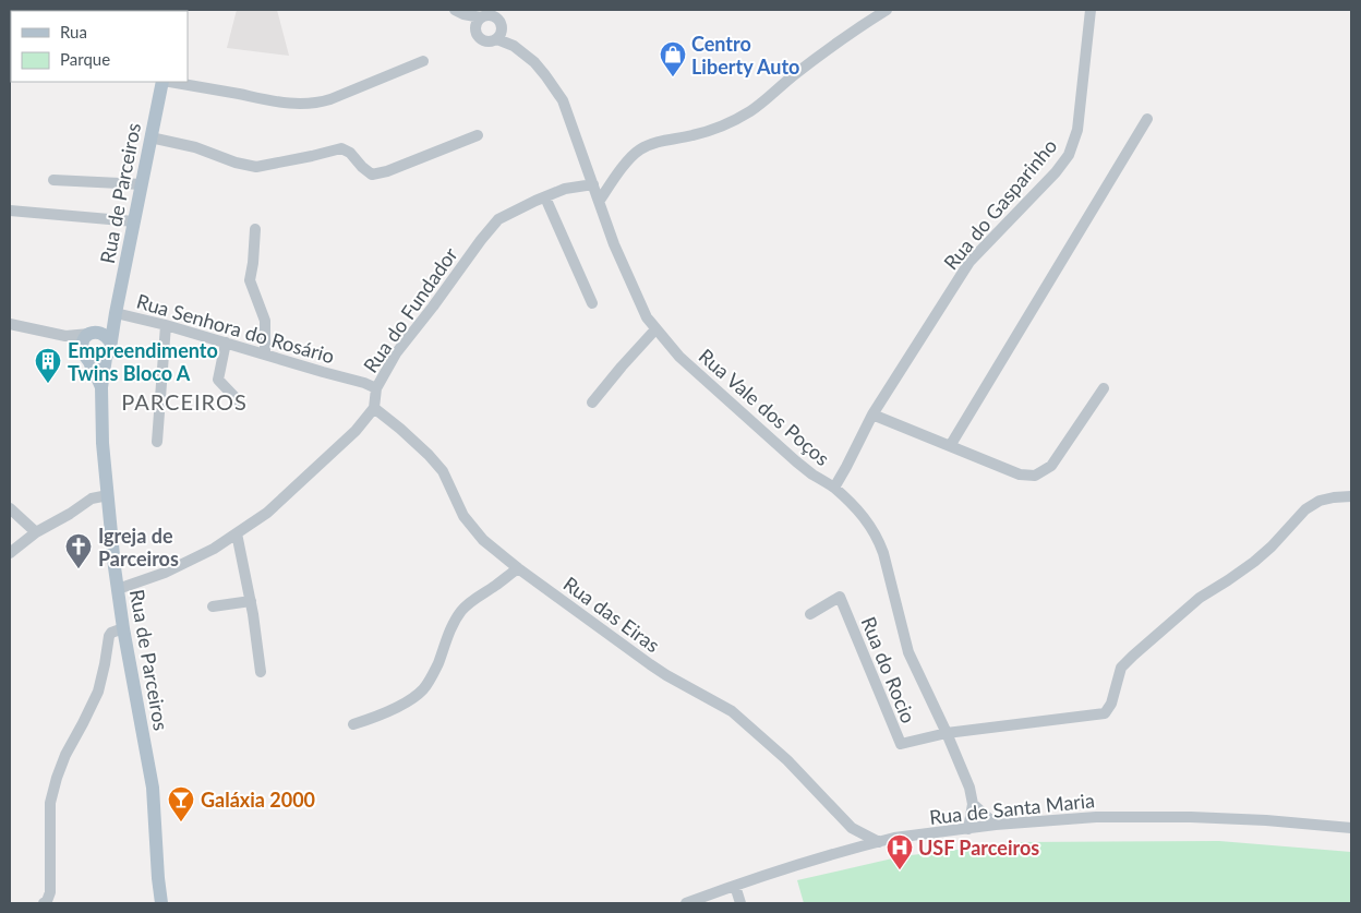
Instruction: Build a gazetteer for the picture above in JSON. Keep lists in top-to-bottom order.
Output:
{
  "streets": {
    "main road": ["Rua de Parceiros"],
    "street": [
      "Rua do Gasparinho",
      "Rua do Fundador",
      "Rua Senhora do Rosário",
      "Rua Vale dos Poços",
      "Rua das Eiras",
      "Rua do Rocio",
      "Rua de Santa Maria"
    ]
  },
  "crossings": [
    ["Rua de Parceiros", "Rua Senhora do Rosário"],
    ["Rua do Gasparinho", "Rua Vale dos Poços"],
    ["Rua do Fundador", "Rua Senhora do Rosário"],
    ["Rua do Fundador", "Rua Vale dos Poços"],
    ["Rua do Fundador", "Rua das Eiras"],
    ["Rua Vale dos Poços", "Rua do Rocio"],
    ["Rua Vale dos Poços", "Rua de Santa Maria"],
    ["Rua das Eiras", "Rua de Santa Maria"]
  ],
  "districts": ["PARCEIROS"],
  "places": {
    "shop": ["Centro Liberty Auto"],
    "building": ["Empreendimento Twins Bloco A"],
    "church": ["Igreja de Parceiros"],
    "bar": ["Galáxia 2000"],
    "hospital": ["USF Parceiros"]
  },
  "legend": ["Rua", "Parque"]
}
